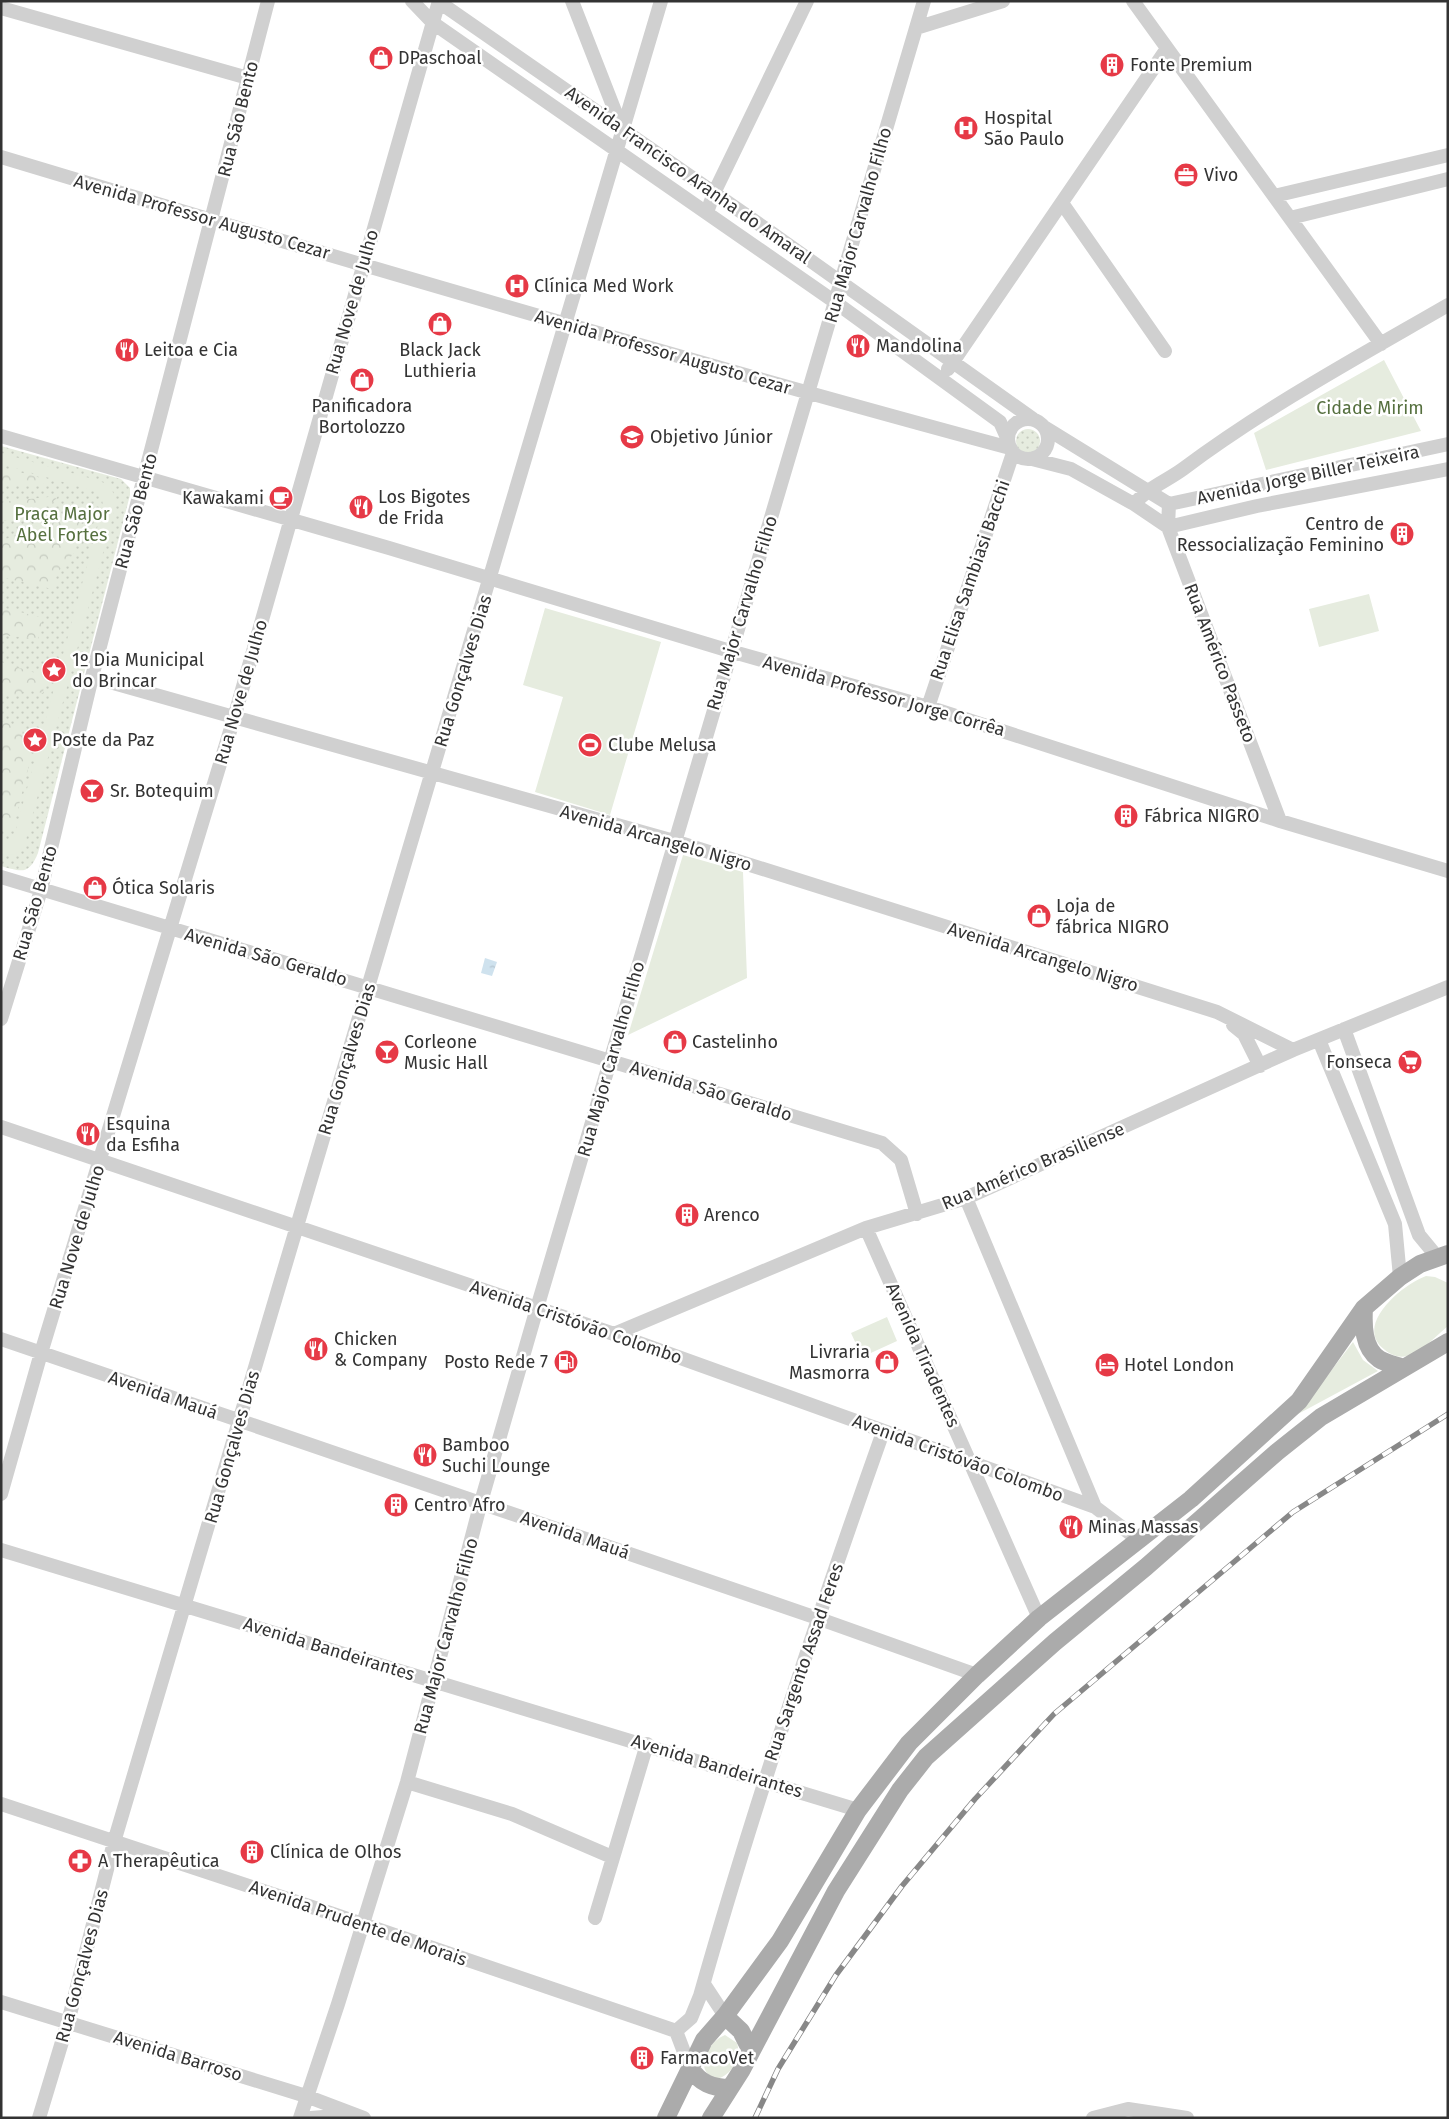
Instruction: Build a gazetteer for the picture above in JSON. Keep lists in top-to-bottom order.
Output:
{
  "streets": {
    "street": [
      "Rua São Bento",
      "Avenida Francisco Aranha do Amaral",
      "Avenida Professor Augusto Cezar",
      "Rua Major Carvalho Filho",
      "Rua Nove de Julho",
      "Avenida Jorge Biller Teixeira",
      "Rua Elisa Sambiasi Bacchi",
      "Rua Américo Passeto",
      "Rua Gonçalves Dias",
      "Avenida Professor Jorge Corrêa",
      "Avenida Arcangelo Nigro",
      "Avenida São Geraldo",
      "Rua Américo Brasiliense",
      "Avenida Cristóvão Colombo",
      "Avenida Tiradentes",
      "Avenida Mauá",
      "Avenida Bandeirantes",
      "Rua Sargento Assad Feres",
      "Avenida Prudente de Morais",
      "Avenida Barroso"
    ]
  },
  "crossings": [
    ["Rua São Bento", "Avenida Professor Augusto Cezar"],
    ["Rua São Bento", "Avenida Professor Jorge Corrêa"],
    ["Rua São Bento", "Avenida Arcangelo Nigro"],
    ["Rua São Bento", "Avenida São Geraldo"],
    ["Avenida Francisco Aranha do Amaral", "Avenida Professor Augusto Cezar"],
    ["Avenida Francisco Aranha do Amaral", "Rua Major Carvalho Filho"],
    ["Avenida Francisco Aranha do Amaral", "Rua Nove de Julho"],
    ["Avenida Francisco Aranha do Amaral", "Avenida Jorge Biller Teixeira"],
    ["Avenida Francisco Aranha do Amaral", "Rua Elisa Sambiasi Bacchi"],
    ["Avenida Francisco Aranha do Amaral", "Rua Américo Passeto"],
    ["Avenida Francisco Aranha do Amaral", "Rua Gonçalves Dias"],
    ["Avenida Professor Augusto Cezar", "Rua Major Carvalho Filho"],
    ["Avenida Professor Augusto Cezar", "Rua Nove de Julho"],
    ["Avenida Professor Augusto Cezar", "Rua Elisa Sambiasi Bacchi"],
    ["Avenida Professor Augusto Cezar", "Rua Gonçalves Dias"],
    ["Rua Major Carvalho Filho", "Avenida Professor Jorge Corrêa"],
    ["Rua Major Carvalho Filho", "Avenida Arcangelo Nigro"],
    ["Rua Major Carvalho Filho", "Avenida São Geraldo"],
    ["Rua Major Carvalho Filho", "Avenida Cristóvão Colombo"],
    ["Rua Major Carvalho Filho", "Avenida Mauá"],
    ["Rua Major Carvalho Filho", "Avenida Bandeirantes"],
    ["Rua Major Carvalho Filho", "Avenida Prudente de Morais"],
    ["Rua Major Carvalho Filho", "Avenida Barroso"],
    ["Rua Nove de Julho", "Avenida Professor Jorge Corrêa"],
    ["Rua Nove de Julho", "Avenida Arcangelo Nigro"],
    ["Rua Nove de Julho", "Avenida São Geraldo"],
    ["Rua Nove de Julho", "Avenida Cristóvão Colombo"],
    ["Rua Nove de Julho", "Avenida Mauá"],
    ["Avenida Jorge Biller Teixeira", "Rua Américo Passeto"],
    ["Rua Elisa Sambiasi Bacchi", "Avenida Professor Jorge Corrêa"],
    ["Rua Américo Passeto", "Avenida Professor Jorge Corrêa"],
    ["Rua Gonçalves Dias", "Avenida Professor Jorge Corrêa"],
    ["Rua Gonçalves Dias", "Avenida Arcangelo Nigro"],
    ["Rua Gonçalves Dias", "Avenida São Geraldo"],
    ["Rua Gonçalves Dias", "Avenida Cristóvão Colombo"],
    ["Rua Gonçalves Dias", "Avenida Mauá"],
    ["Rua Gonçalves Dias", "Avenida Bandeirantes"],
    ["Rua Gonçalves Dias", "Avenida Prudente de Morais"],
    ["Rua Gonçalves Dias", "Avenida Barroso"],
    ["Avenida Arcangelo Nigro", "Rua Américo Brasiliense"],
    ["Avenida São Geraldo", "Rua Américo Brasiliense"],
    ["Rua Américo Brasiliense", "Avenida Cristóvão Colombo"],
    ["Rua Américo Brasiliense", "Avenida Tiradentes"],
    ["Avenida Cristóvão Colombo", "Avenida Tiradentes"],
    ["Avenida Cristóvão Colombo", "Rua Sargento Assad Feres"],
    ["Avenida Mauá", "Rua Sargento Assad Feres"],
    ["Avenida Bandeirantes", "Rua Sargento Assad Feres"],
    ["Rua Sargento Assad Feres", "Avenida Prudente de Morais"]
  ],
  "parks": ["Cidade Mirim", "Praça Major Abel Fortes"],
  "places": {
    "shop": [
      "DPaschoal",
      "Black Jack Luthieria",
      "Panificadora Bortolozzo",
      "Ótica Solaris",
      "Loja de fábrica NIGRO",
      "Castelinho",
      "Livraria Masmorra"
    ],
    "building": [
      "Fonte Premium",
      "Centro de Ressocialização Feminino",
      "Fábrica NIGRO",
      "Arenco",
      "Centro Afro",
      "Clínica de Olhos",
      "FarmacoVet"
    ],
    "hospital": ["Hospital São Paulo", "Clínica Med Work"],
    "office": ["Vivo"],
    "restaurant": [
      "Mandolina",
      "Leitoa e Cia",
      "Los Bigotes de Frida",
      "Esquina da Esfiha",
      "Chicken & Company",
      "Bamboo Suchi Lounge",
      "Minas Massas"
    ],
    "school or university": ["Objetivo Júnior"],
    "cafe": ["Kawakami"],
    "place": ["1º Dia Municipal do Brincar", "Poste da Paz"],
    "sports": ["Clube Melusa"],
    "bar": ["Sr. Botequim", "Corleone Music Hall"],
    "supermarket": ["Fonseca"],
    "fuel station": ["Posto Rede 7"],
    "hotel": ["Hotel London"],
    "pharmacy": ["A Therapêutica"]
  }
}
